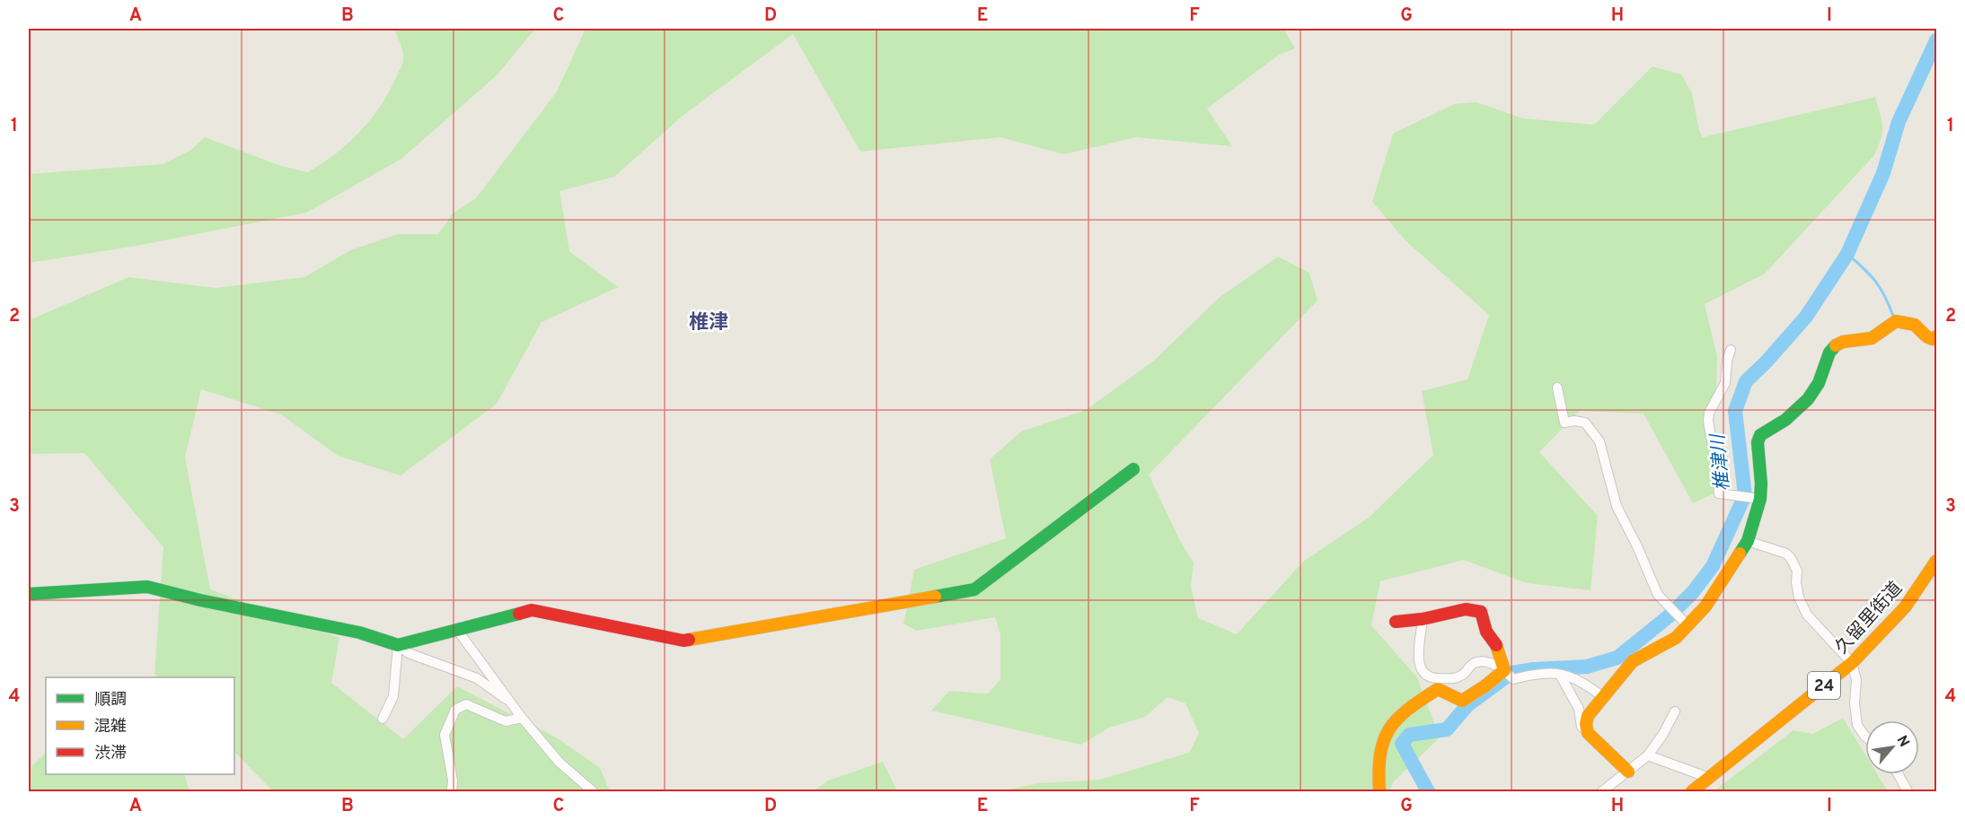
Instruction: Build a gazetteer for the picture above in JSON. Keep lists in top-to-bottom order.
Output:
{
  "streets": {
    "street": ["久留里街道", "24"]
  },
  "districts": ["椎津"],
  "water": ["椎津川"],
  "legend": ["順調", "混雑", "渋滞"],
  "north": "top right",
  "grid": {
    "columns": [
      "A",
      "B",
      "C",
      "D",
      "E",
      "F",
      "G",
      "H",
      "I"
    ],
    "rows": [
      "1",
      "2",
      "3",
      "4"
    ]
  }
}
